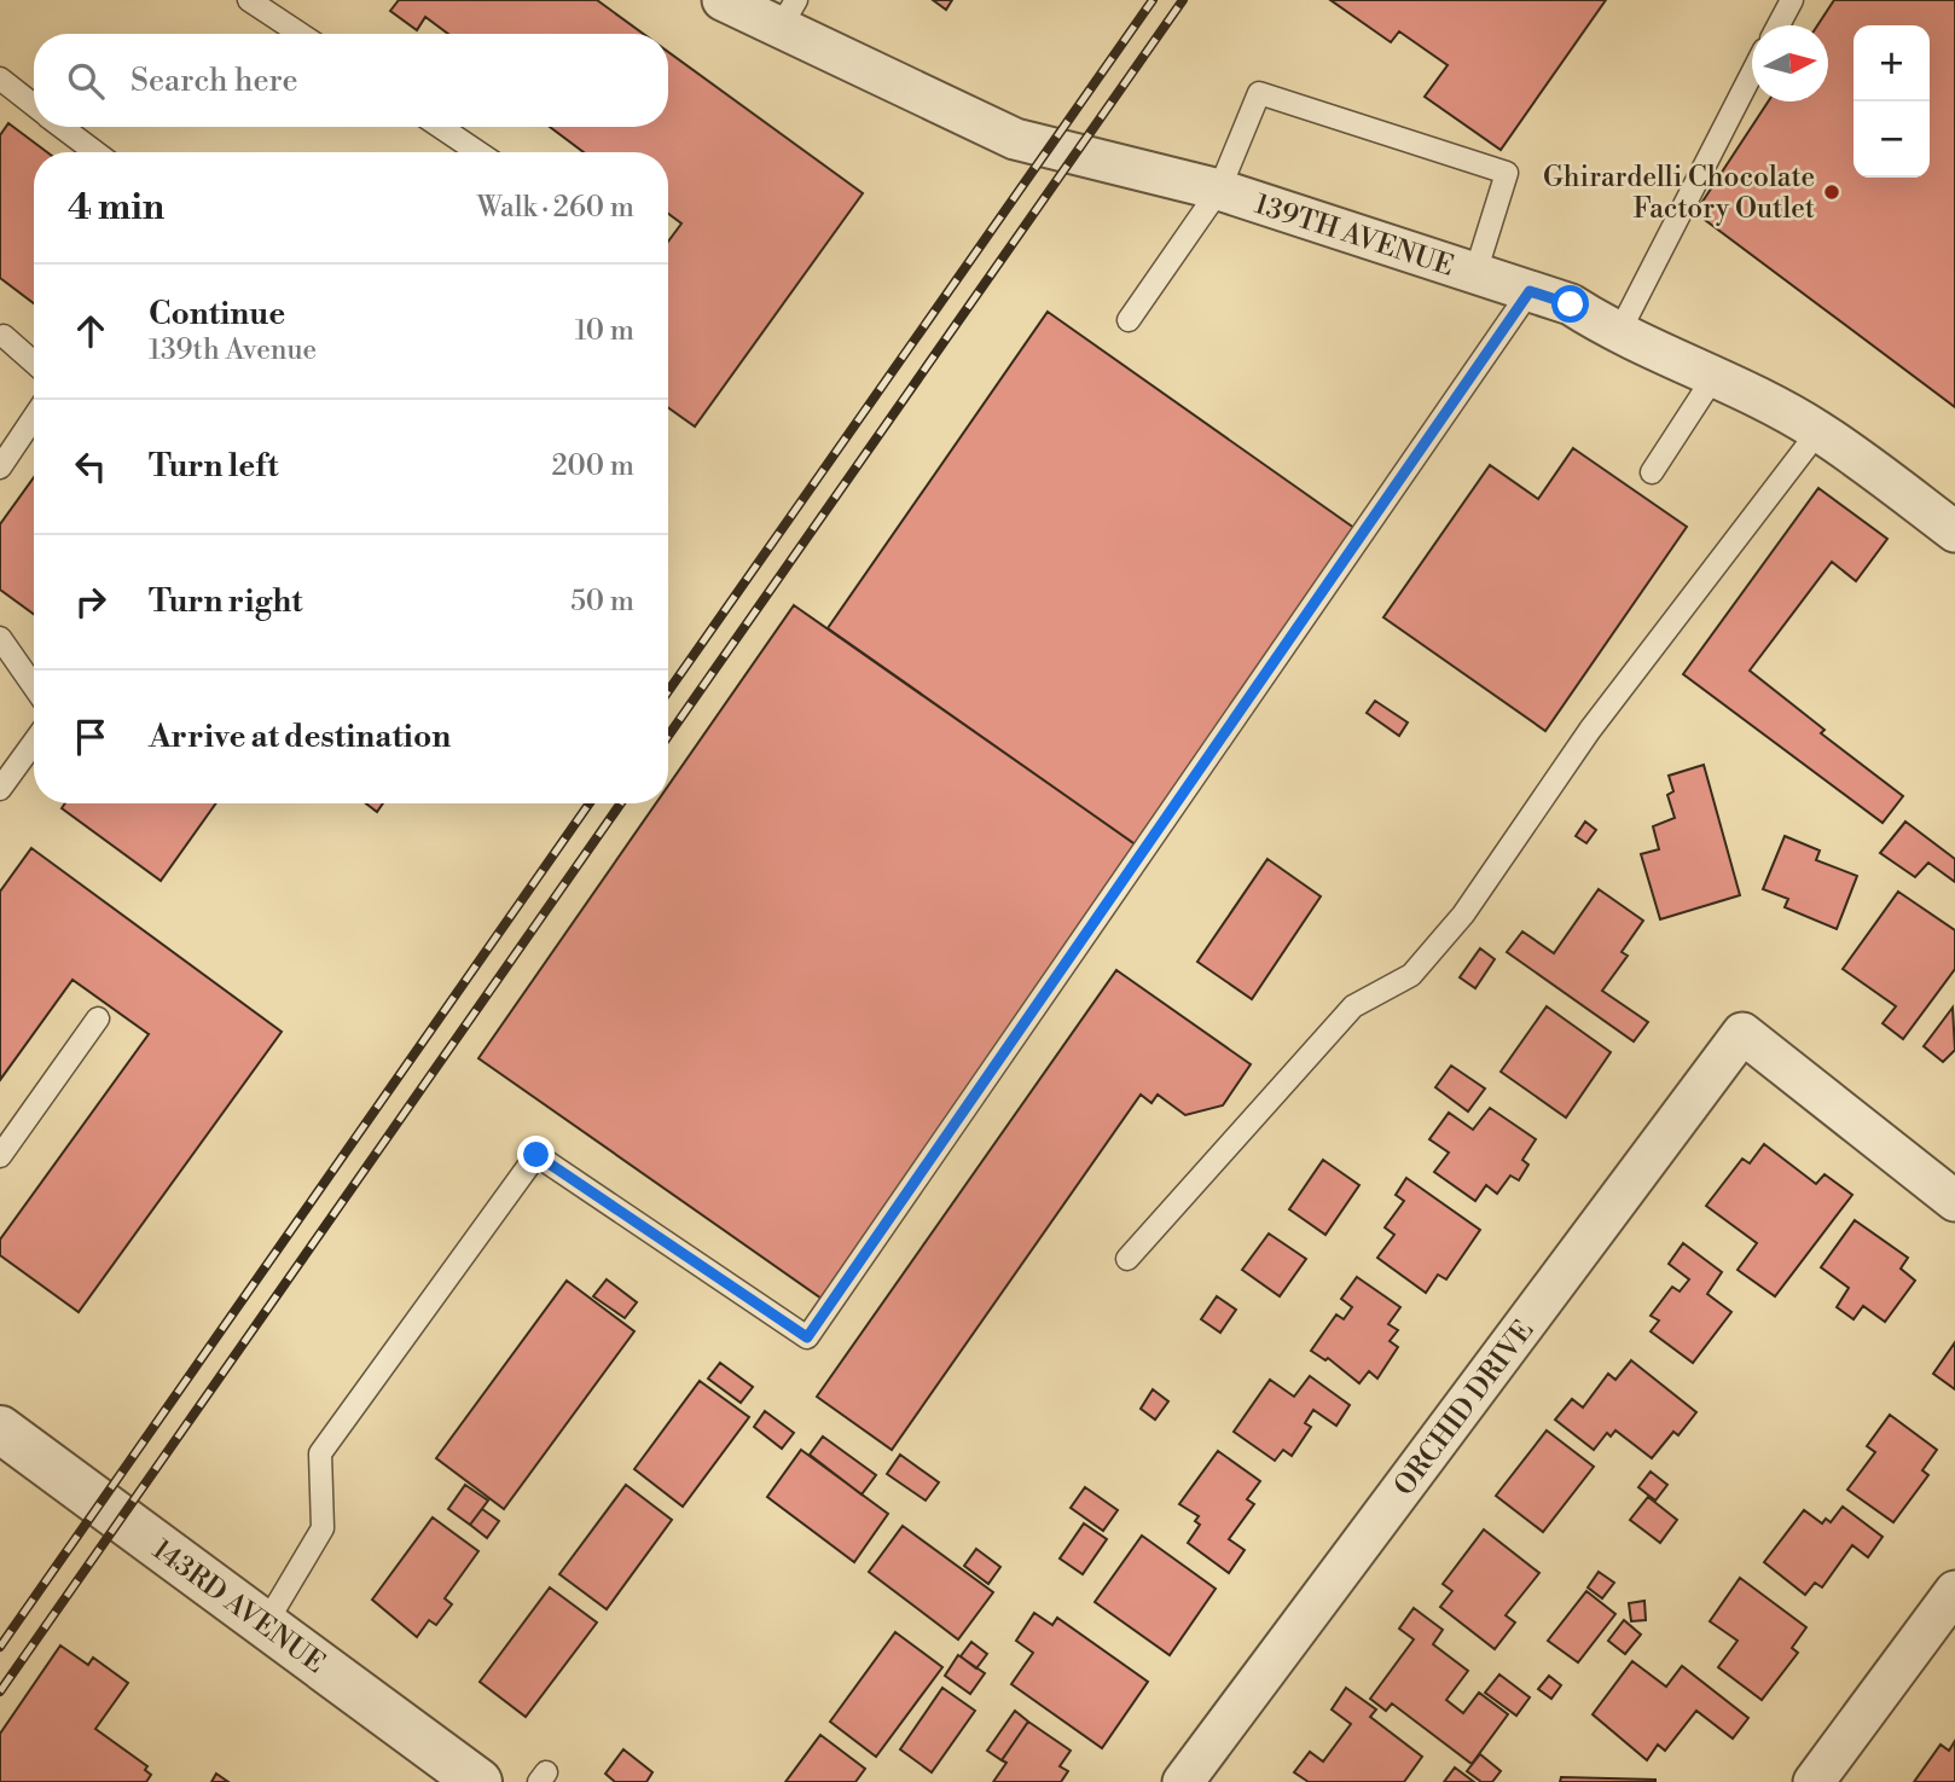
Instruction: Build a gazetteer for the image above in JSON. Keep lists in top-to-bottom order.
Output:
{
  "streets": {
    "street": ["139TH AVENUE", "ORCHID DRIVE", "143RD AVENUE"]
  },
  "places": ["Ghirardelli Chocolate Factory Outlet"],
  "north": "right",
  "page": {
    "map_buttons": ["+", "−"],
    "search": "Search here",
    "heading": ["4 min", "Walk · 260 m"],
    "list": [
      ["Continue", "139th Avenue", "10 m"],
      ["Turn left", "200 m"],
      ["Turn right", "50 m"],
      "Arrive at destination"
    ]
  }
}
